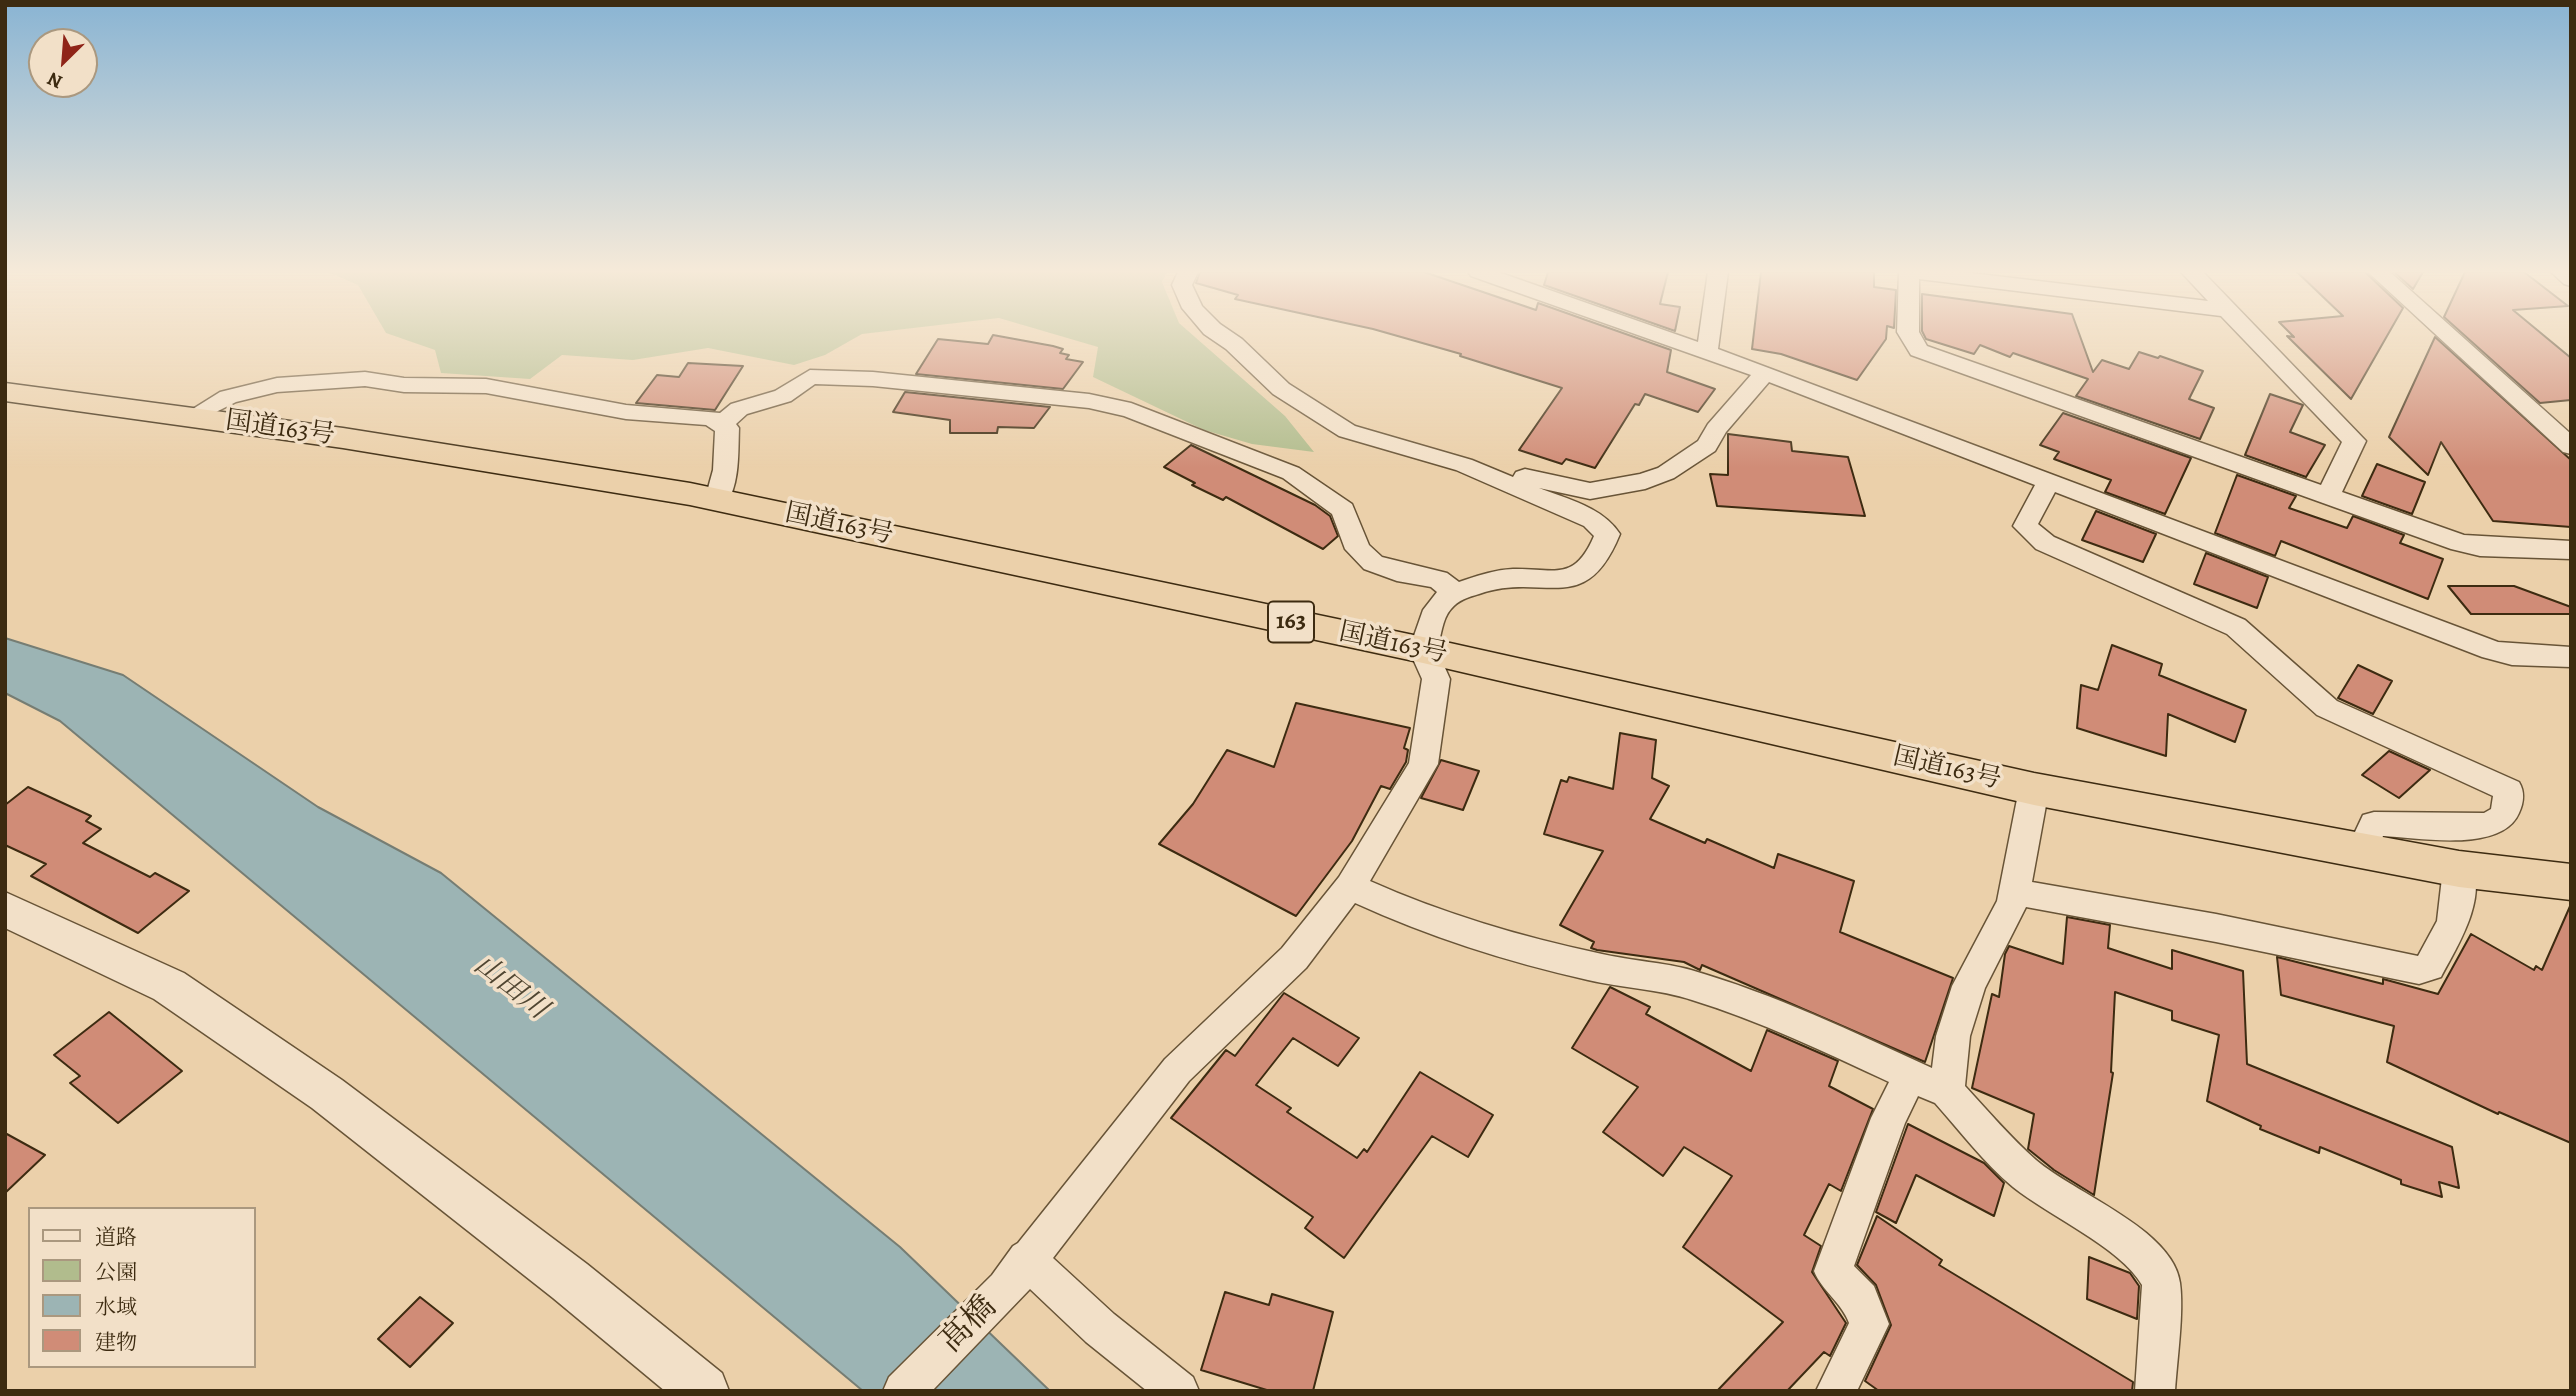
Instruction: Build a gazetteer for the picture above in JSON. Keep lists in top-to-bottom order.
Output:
{
  "streets": {
    "highway": ["国道163号", "163"],
    "street": ["髙橋"]
  },
  "crossings": [
    ["国道163号", "髙橋"]
  ],
  "water": ["山田川"],
  "legend": [
    "道路",
    "公園",
    "水域",
    "建物"
  ],
  "north": "bottom left"
}
